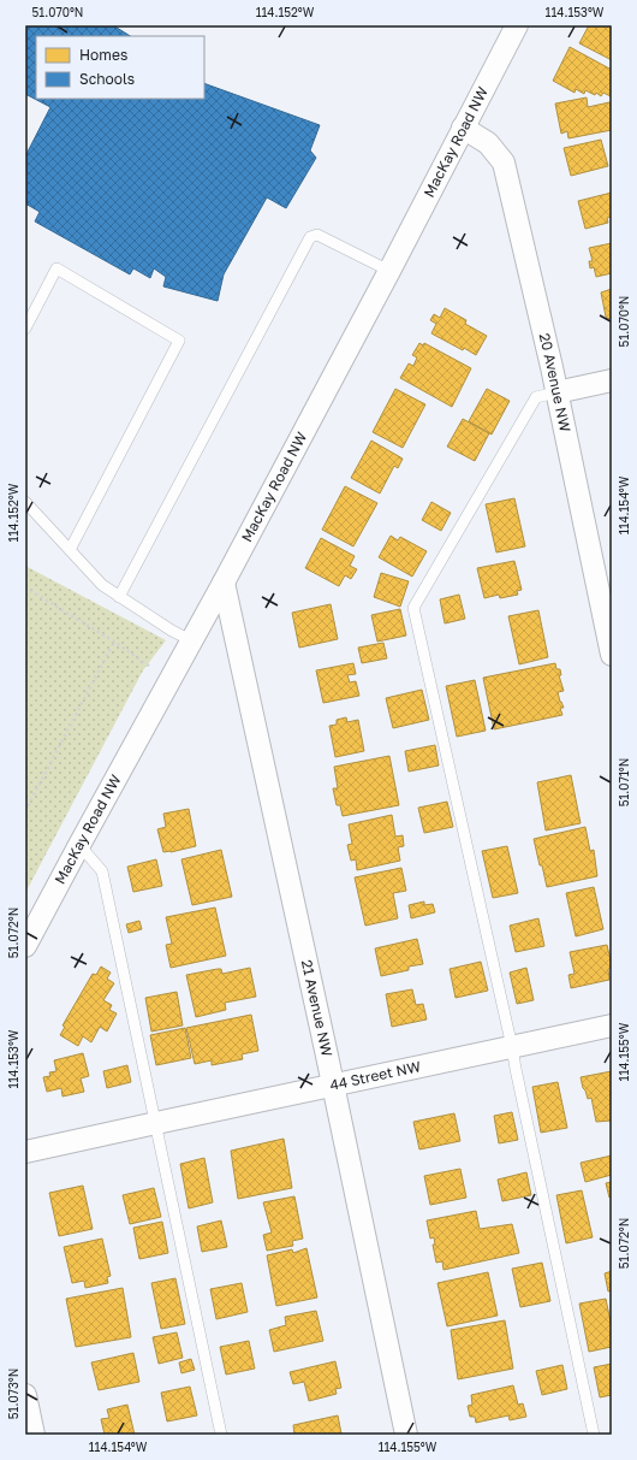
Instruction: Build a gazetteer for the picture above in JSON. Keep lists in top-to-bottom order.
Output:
{
  "streets": {
    "street": [
      "MacKay Road NW",
      "20 Avenue NW",
      "21 Avenue NW",
      "44 Street NW"
    ]
  },
  "crossings": [
    ["MacKay Road NW", "20 Avenue NW"],
    ["MacKay Road NW", "21 Avenue NW"],
    ["21 Avenue NW", "44 Street NW"]
  ],
  "legend": ["Homes", "Schools"],
  "coordinates": [
    "51.070°N",
    "114.152°W",
    "114.153°W",
    "114.154°W",
    "51.071°N",
    "51.072°N",
    "114.155°W",
    "51.073°N"
  ]
}
